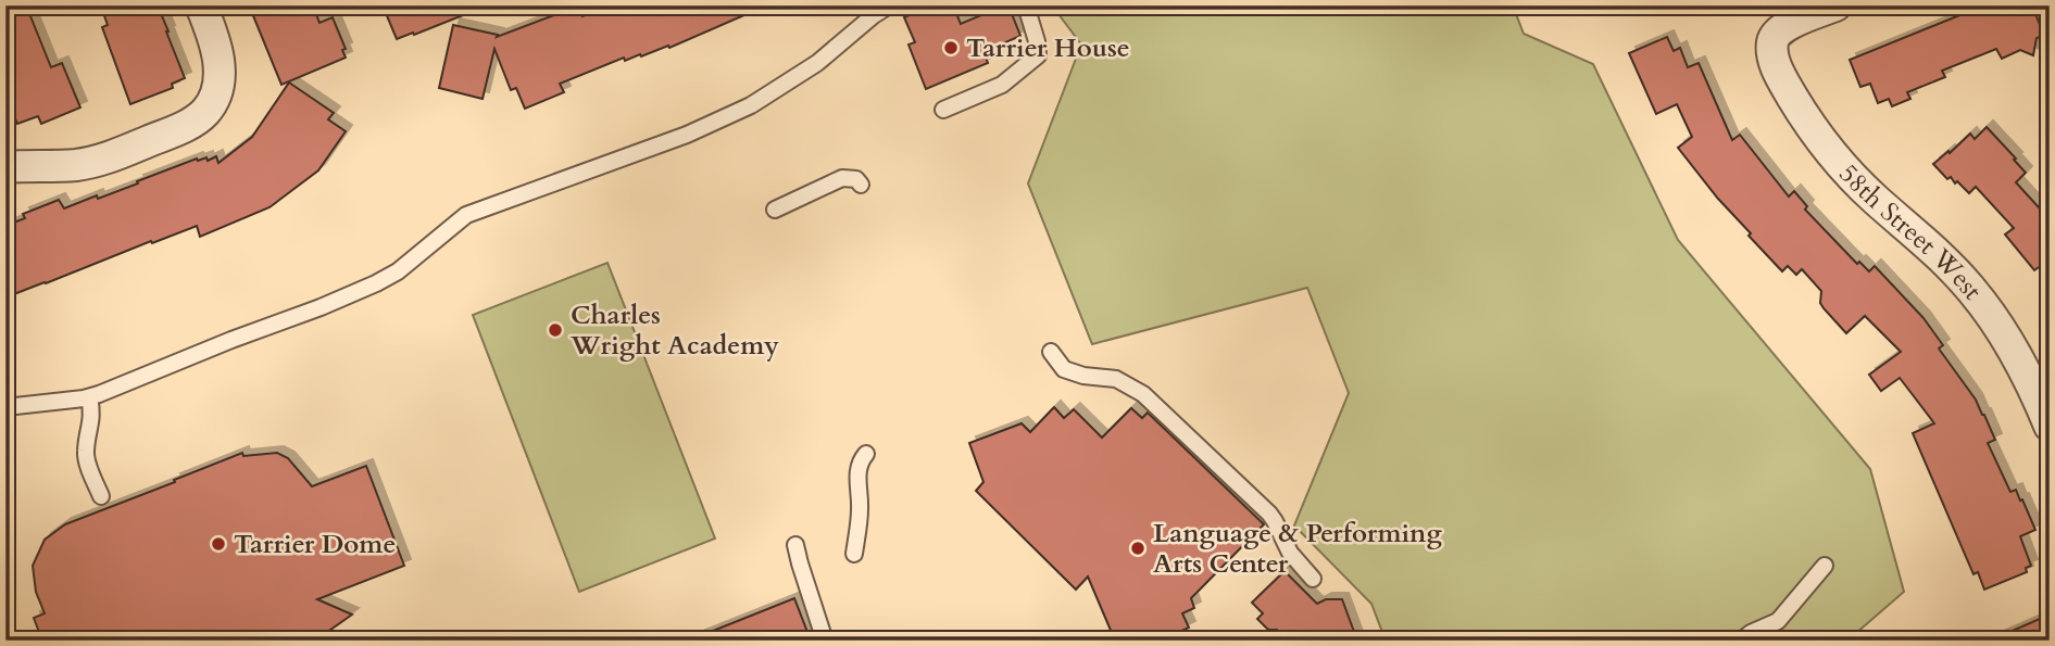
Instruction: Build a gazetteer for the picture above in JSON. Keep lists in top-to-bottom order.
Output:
{
  "streets": {
    "street": ["58th Street West"]
  },
  "places": [
    "Tarrier House",
    "Charles Wright Academy",
    "Tarrier Dome",
    "Language & Performing Arts Center"
  ]
}
